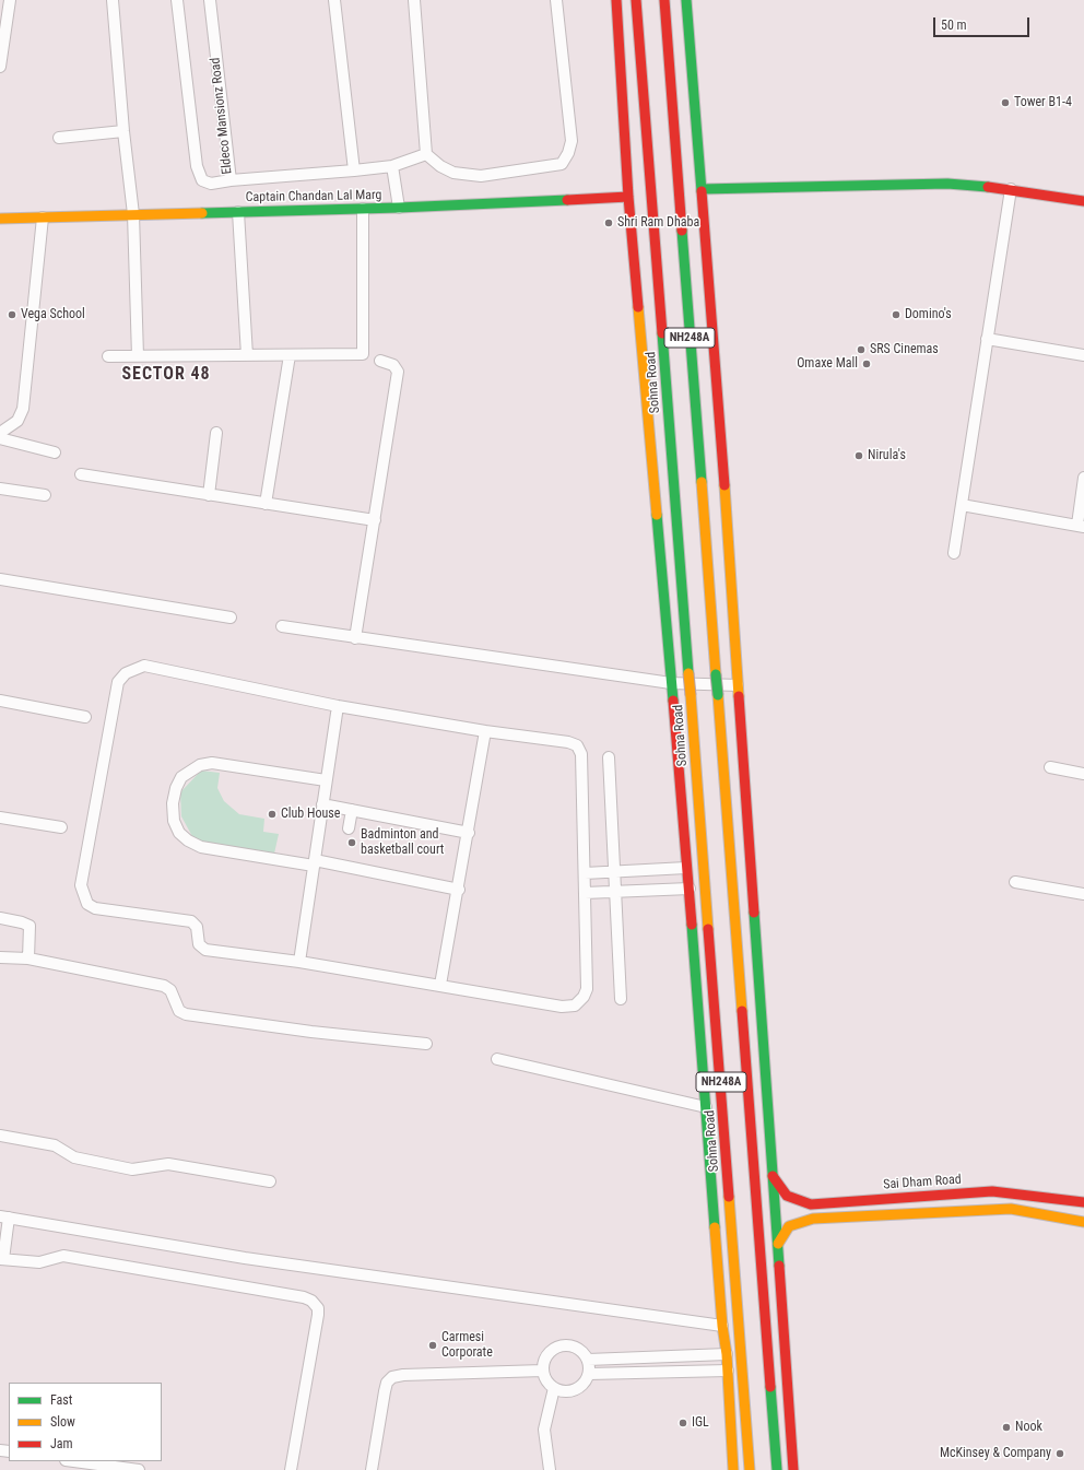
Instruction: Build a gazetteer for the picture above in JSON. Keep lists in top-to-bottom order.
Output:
{
  "streets": {
    "main road": [
      "Captain Chandan Lal Marg",
      "NH248A",
      "Sohna Road",
      "Sai Dham Road"
    ],
    "street": ["Eldeco Mansionz Road"]
  },
  "districts": ["SECTOR 48"],
  "places": [
    "Tower B1-4",
    "Shri Ram Dhaba",
    "Vega School",
    "Domino's",
    "SRS Cinemas",
    "Omaxe Mall",
    "Nirula's",
    "Club House",
    "Badminton and basketball court",
    "Carmesi Corporate",
    "IGL",
    "Nook",
    "McKinsey & Company"
  ],
  "legend": ["Fast", "Slow", "Jam"],
  "scale_bar": "50 m"
}
